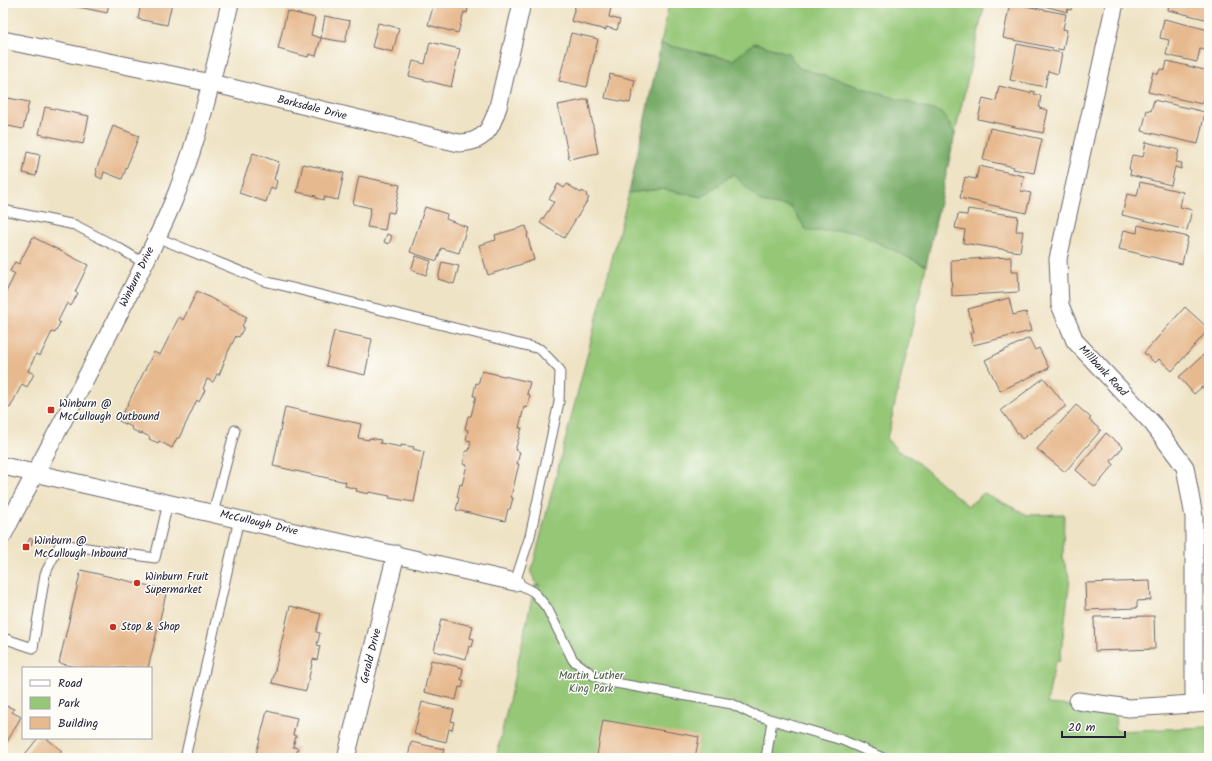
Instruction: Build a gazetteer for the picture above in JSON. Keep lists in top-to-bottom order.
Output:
{
  "streets": {
    "street": [
      "Barksdale Drive",
      "Winburn Drive",
      "Millbank Road",
      "McCullough Drive",
      "Gerald Drive"
    ]
  },
  "crossings": [
    ["Barksdale Drive", "Winburn Drive"],
    ["Winburn Drive", "McCullough Drive"],
    ["McCullough Drive", "Gerald Drive"]
  ],
  "parks": ["Martin Luther King Park"],
  "places": {
    "transit": ["Winburn @ McCullough Outbound", "Winburn @ McCullough Inbound"],
    "other": ["Winburn Fruit Supermarket", "Stop & Shop"]
  },
  "legend": ["Road", "Park", "Building"],
  "scale_bar": "20 m"
}
